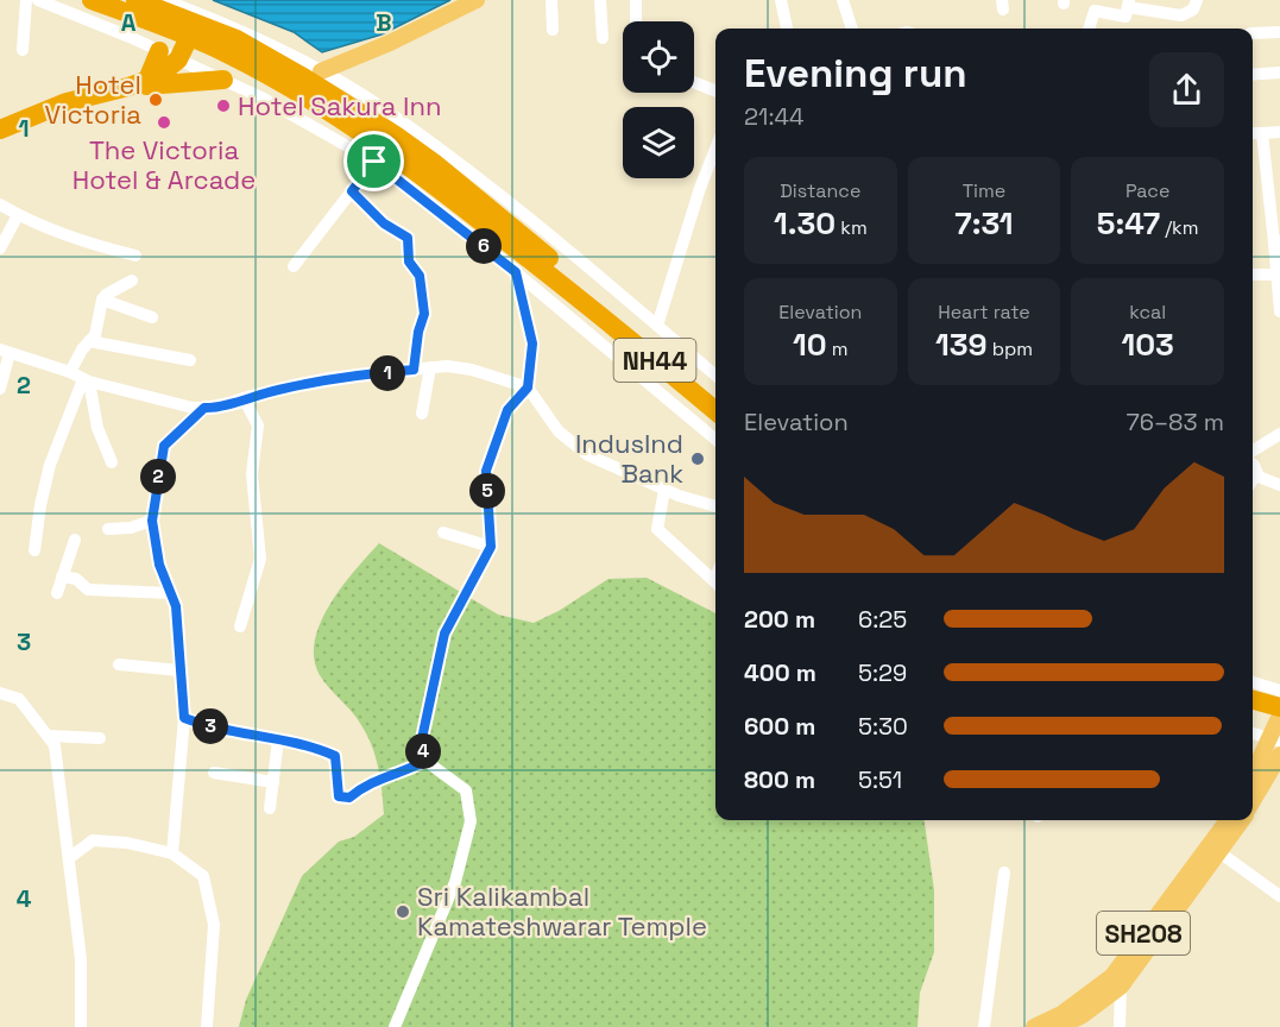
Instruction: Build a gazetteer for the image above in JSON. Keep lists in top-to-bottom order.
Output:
{
  "streets": {
    "highway": ["NH44"],
    "main road": ["SH208"]
  },
  "places": [
    "Hotel Victoria",
    "Hotel Sakura Inn",
    "The Victoria Hotel & Arcade",
    "IndusInd Bank",
    "Sri Kalikambal Kamateshwarar Temple"
  ],
  "page": {
    "heading": ["Evening run", "21:44"],
    "stats": [
      ["Distance", "1.30 km"],
      ["Time", "7:31"],
      ["Pace", "5:47 /km"],
      ["Elevation", "10 m"],
      ["Heart rate", "139 bpm"],
      ["kcal", "103"]
    ],
    "pins": [
      "6",
      "1",
      "2",
      "5",
      "3",
      "4"
    ],
    "chart": ["Elevation", "76–83 m"],
    "list": [
      {
        "name": "200 m",
        "note": "6:25"
      },
      {
        "name": "400 m",
        "note": "5:29"
      },
      {
        "name": "600 m",
        "note": "5:30"
      },
      {
        "name": "800 m",
        "note": "5:51"
      }
    ]
  },
  "grid": {
    "columns": ["A", "B"],
    "rows": [
      "1",
      "2",
      "3",
      "4"
    ]
  }
}
